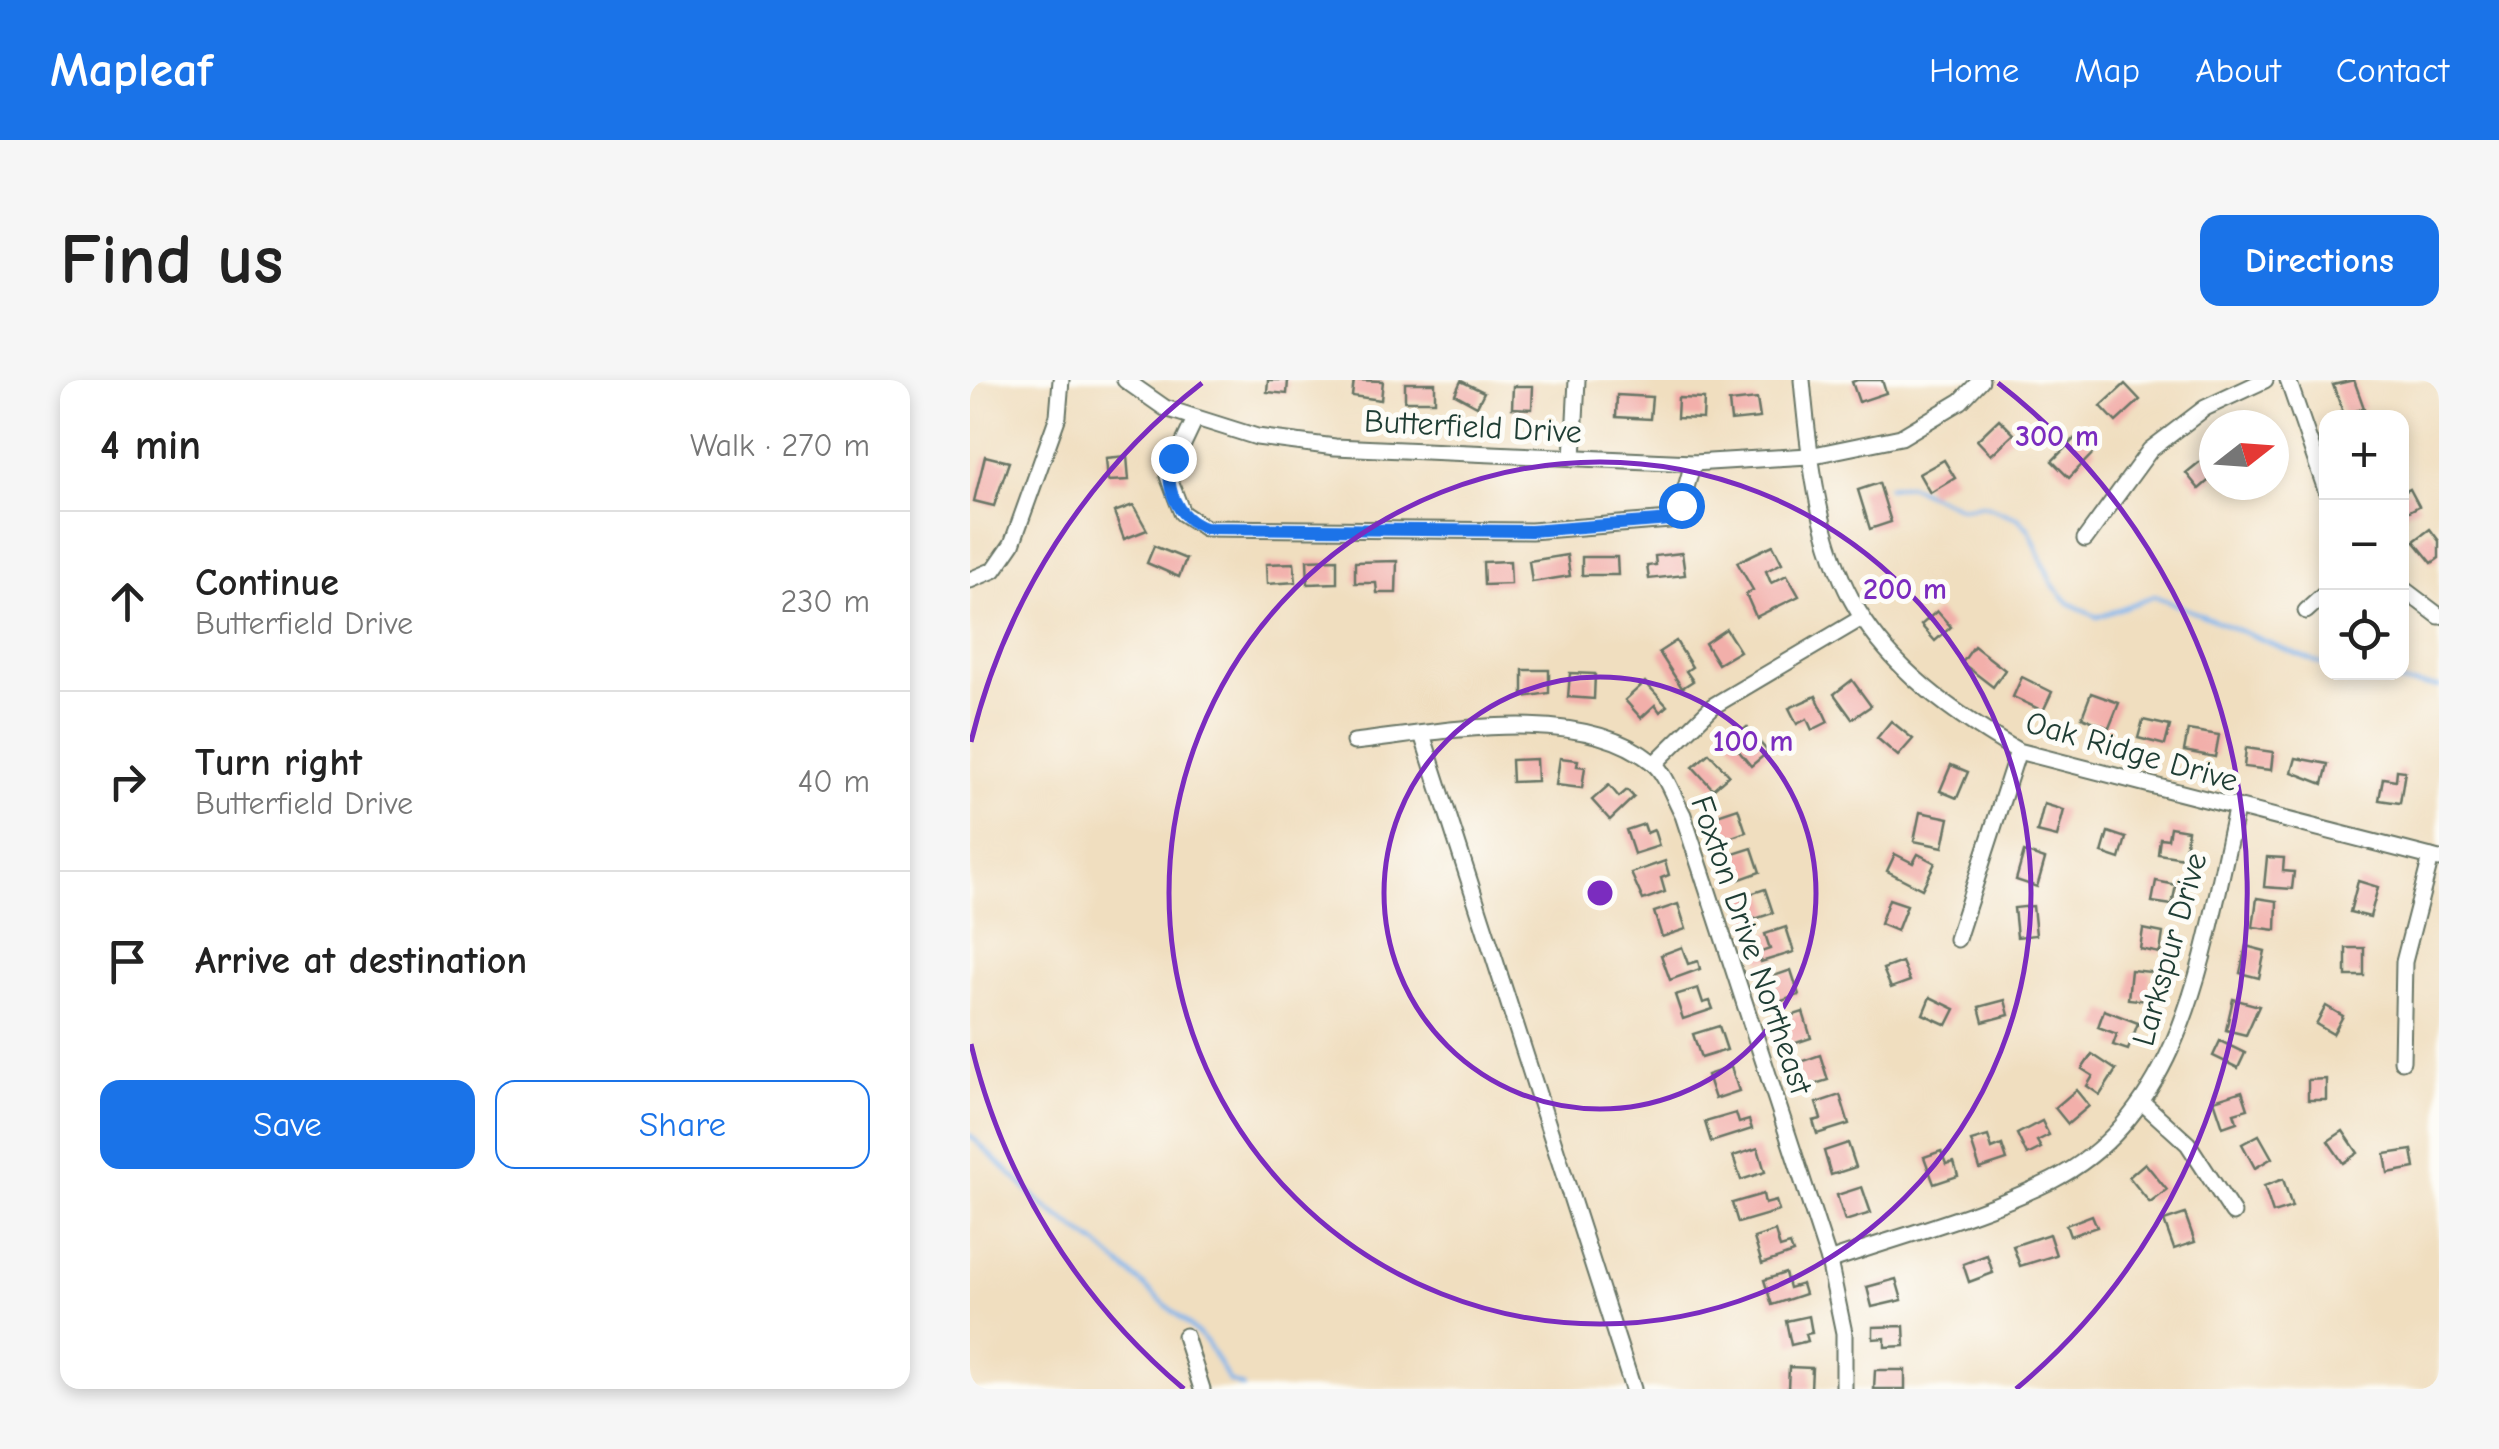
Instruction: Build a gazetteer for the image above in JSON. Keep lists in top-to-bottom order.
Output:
{
  "streets": {
    "street": [
      "Butterfield Drive",
      "Oak Ridge Drive",
      "Foxton Drive Northeast",
      "Larkspur Drive"
    ]
  },
  "crossings": [
    ["Butterfield Drive", "Oak Ridge Drive"],
    ["Oak Ridge Drive", "Larkspur Drive"],
    ["Foxton Drive Northeast", "Larkspur Drive"]
  ],
  "north": "right",
  "page": {
    "header": "Mapleaf",
    "nav": [
      "Home",
      "Map",
      "About",
      "Contact"
    ],
    "buttons": [
      "Directions",
      ["Save", "Share"]
    ],
    "title": "Find us",
    "heading": ["4 min", "Walk · 270 m"],
    "map_buttons": ["+", "−"],
    "list": [
      ["Continue", "Butterfield Drive", "230 m"],
      ["Turn right", "Butterfield Drive", "40 m"],
      "Arrive at destination"
    ]
  },
  "rings": ["300 m", "200 m", "100 m"]
}
